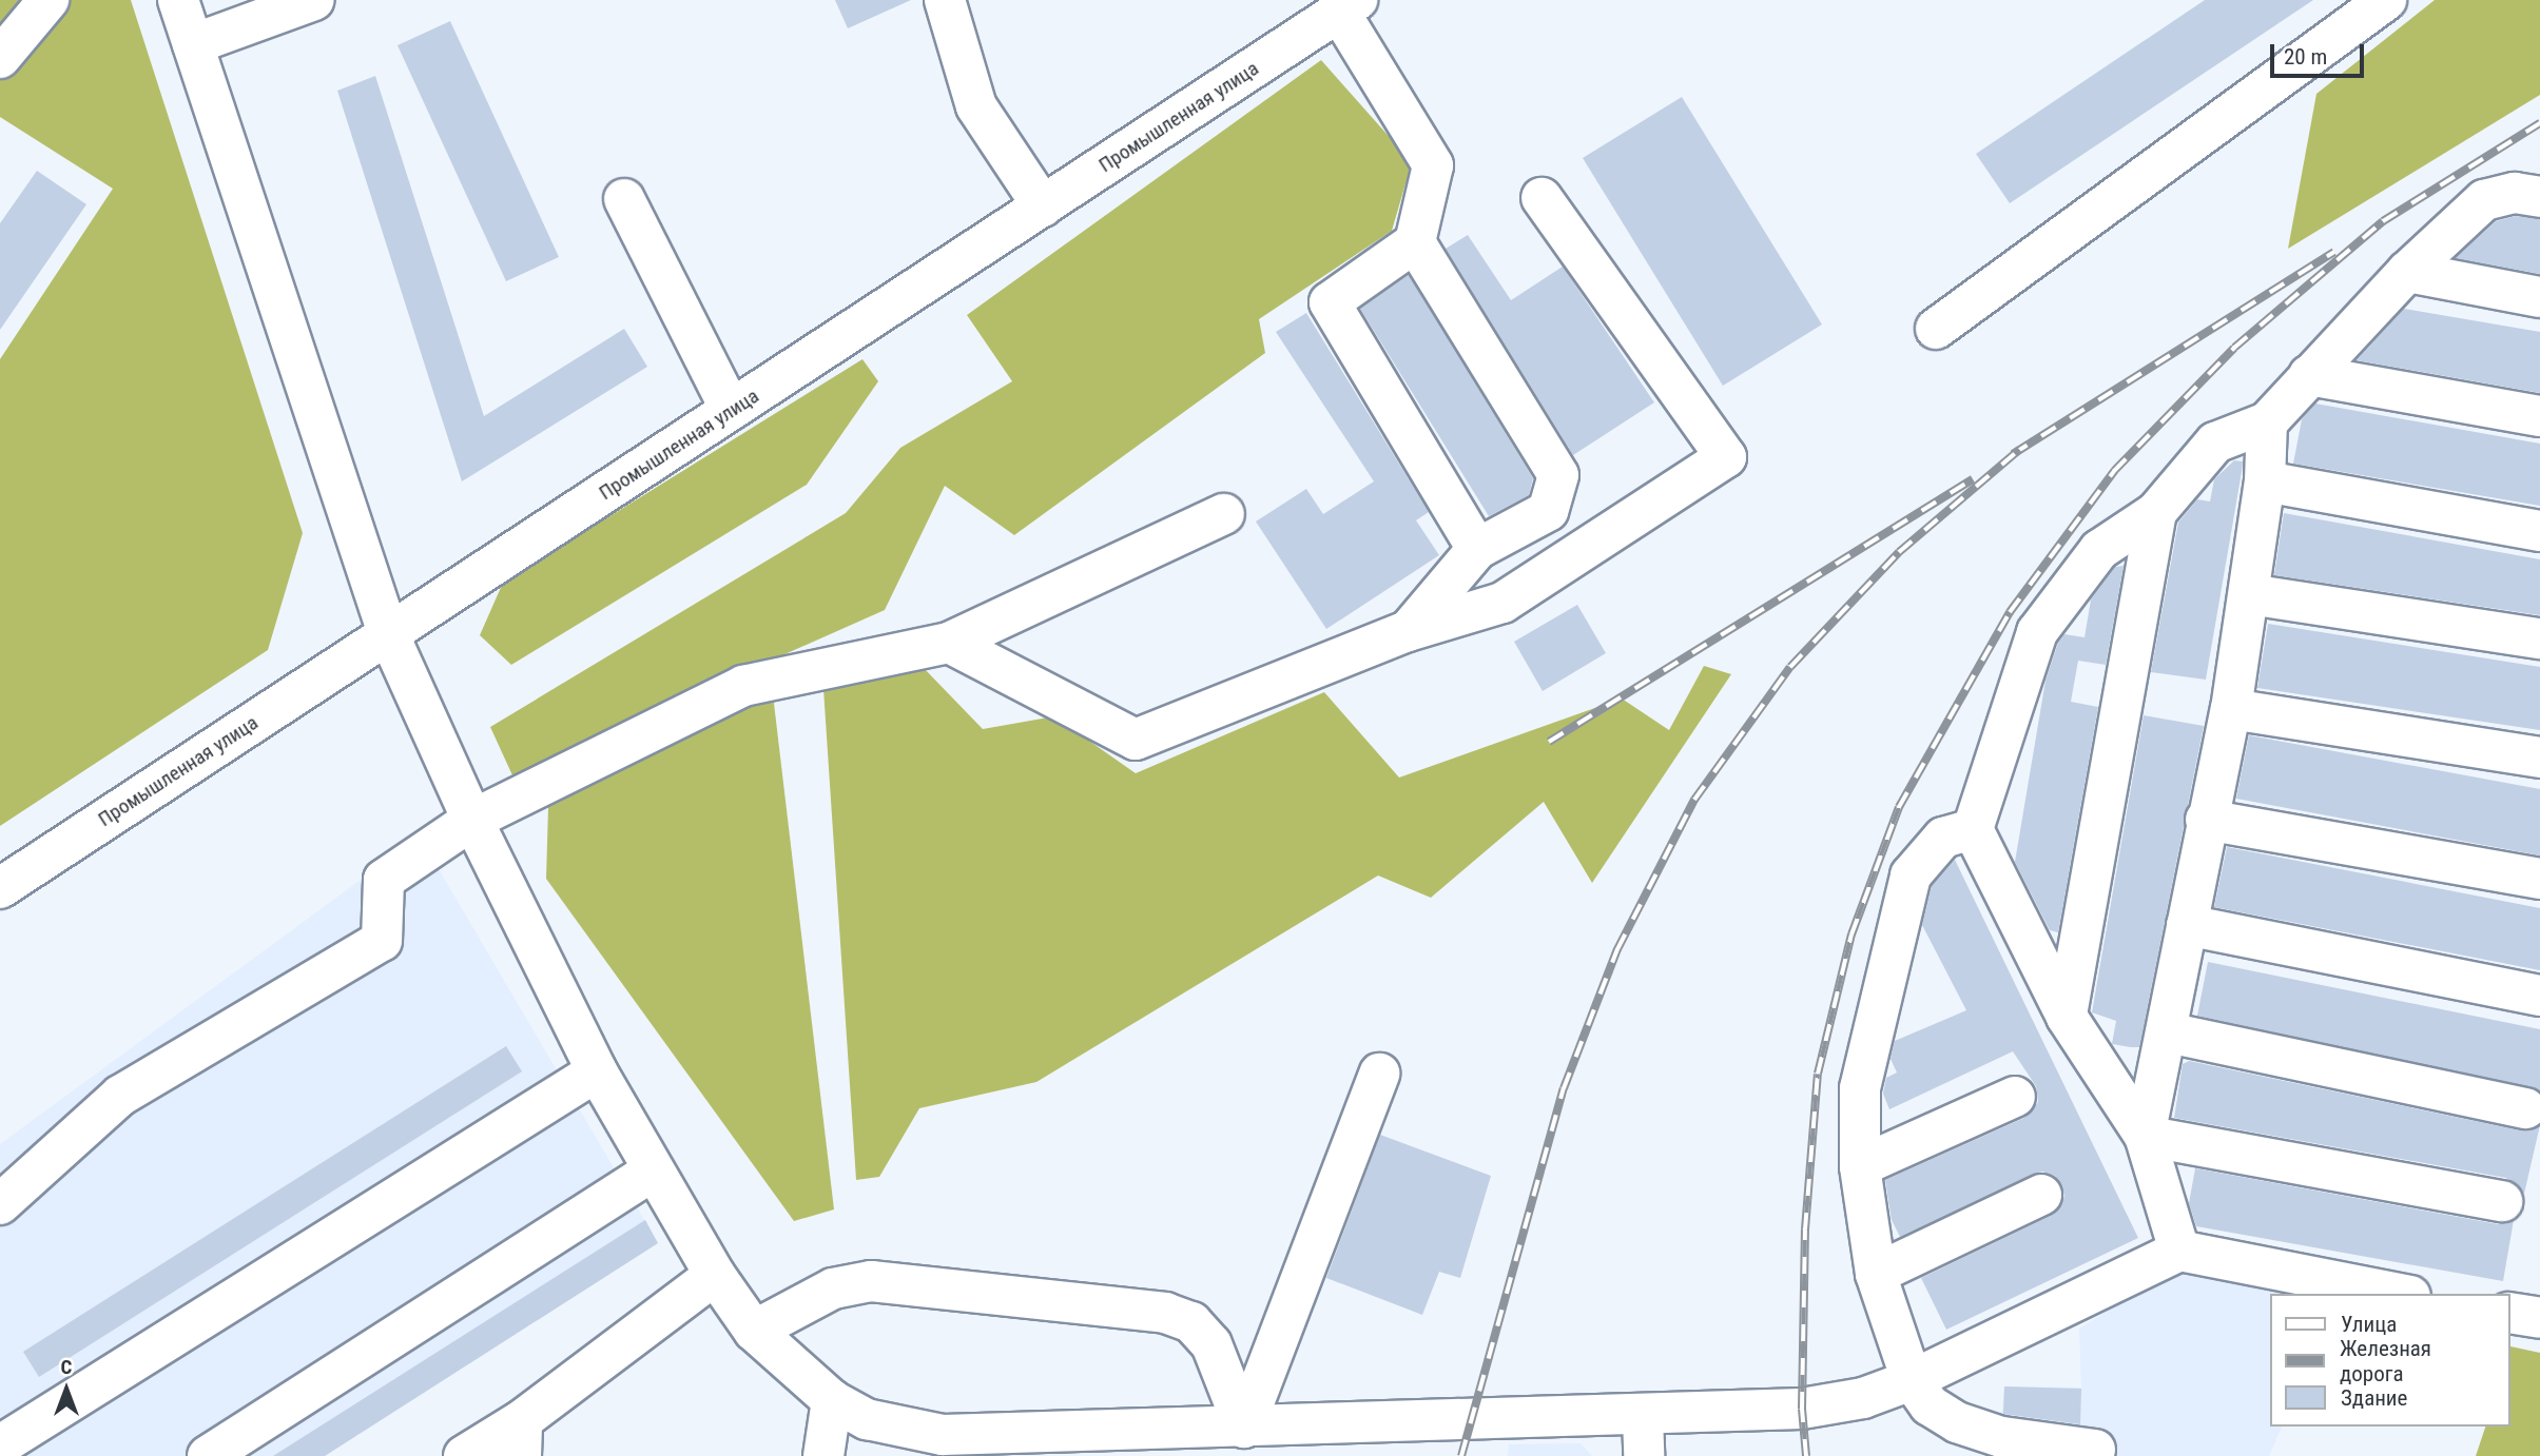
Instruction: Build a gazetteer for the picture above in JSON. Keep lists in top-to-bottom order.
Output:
{
  "streets": {
    "street": ["Промышленная улица"]
  },
  "legend": ["Улица", "Железная дорога", "Здание"],
  "scale_bar": "20 m",
  "north": "top"
}
